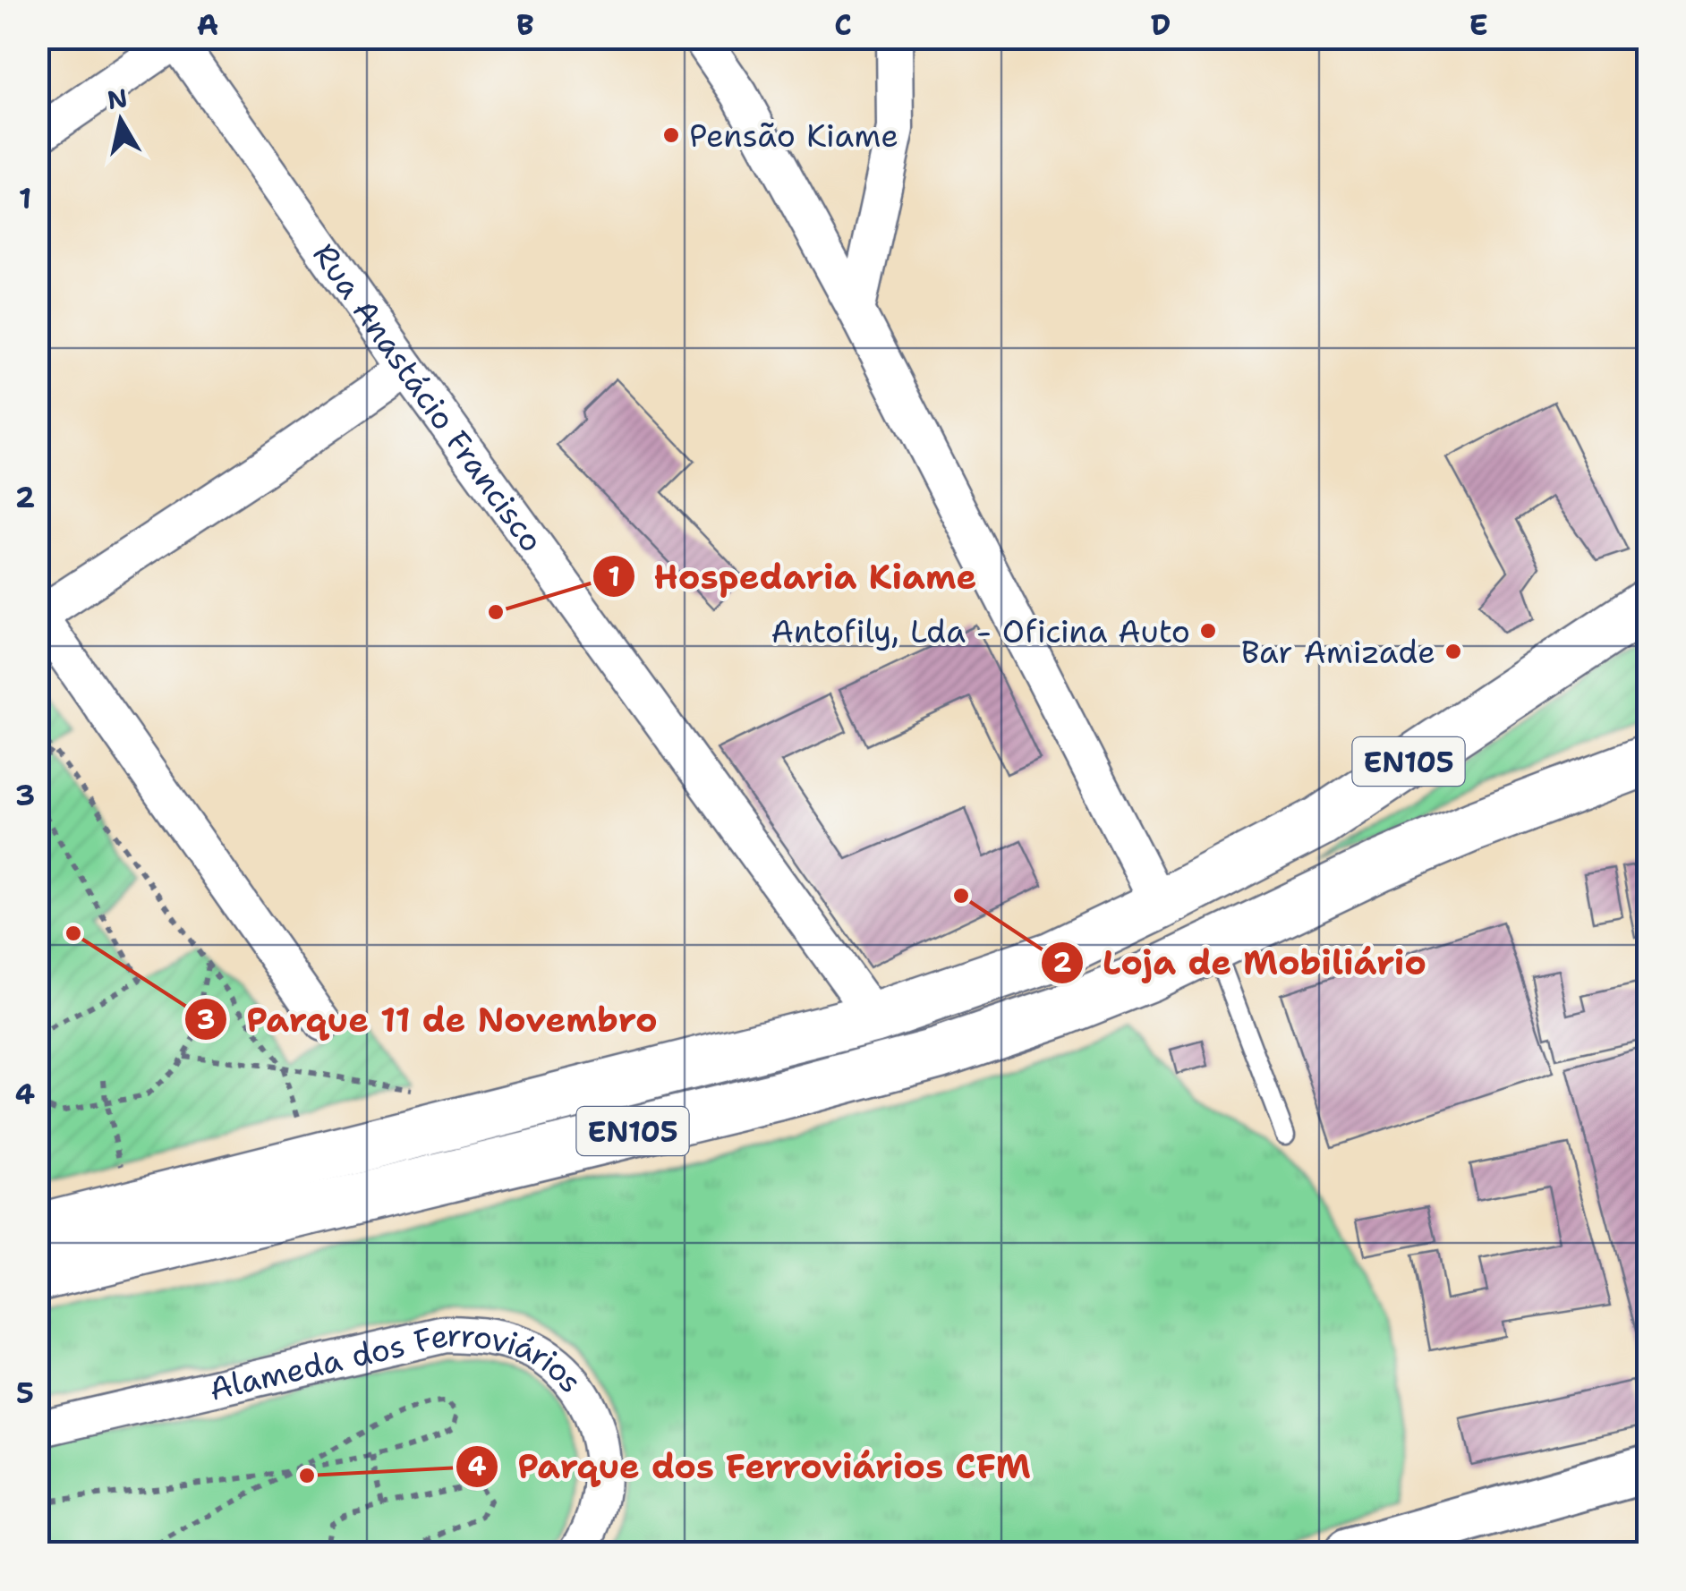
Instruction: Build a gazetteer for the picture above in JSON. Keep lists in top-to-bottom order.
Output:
{
  "streets": {
    "main road": ["EN105"],
    "street": ["Rua Anastácio Francisco", "Alameda dos Ferroviários"]
  },
  "crossings": [
    ["Rua Anastácio Francisco", "EN105"]
  ],
  "places": [
    "Pensão Kiame",
    "Hospedaria Kiame",
    "Antofily, Lda - Oficina Auto",
    "Bar Amizade",
    "Loja de Mobiliário",
    "Parque 11 de Novembro",
    "Parque dos Ferroviários CFM"
  ],
  "north": "top",
  "grid": {
    "columns": [
      "A",
      "B",
      "C",
      "D",
      "E"
    ],
    "rows": [
      "1",
      "2",
      "3",
      "4",
      "5"
    ]
  }
}
